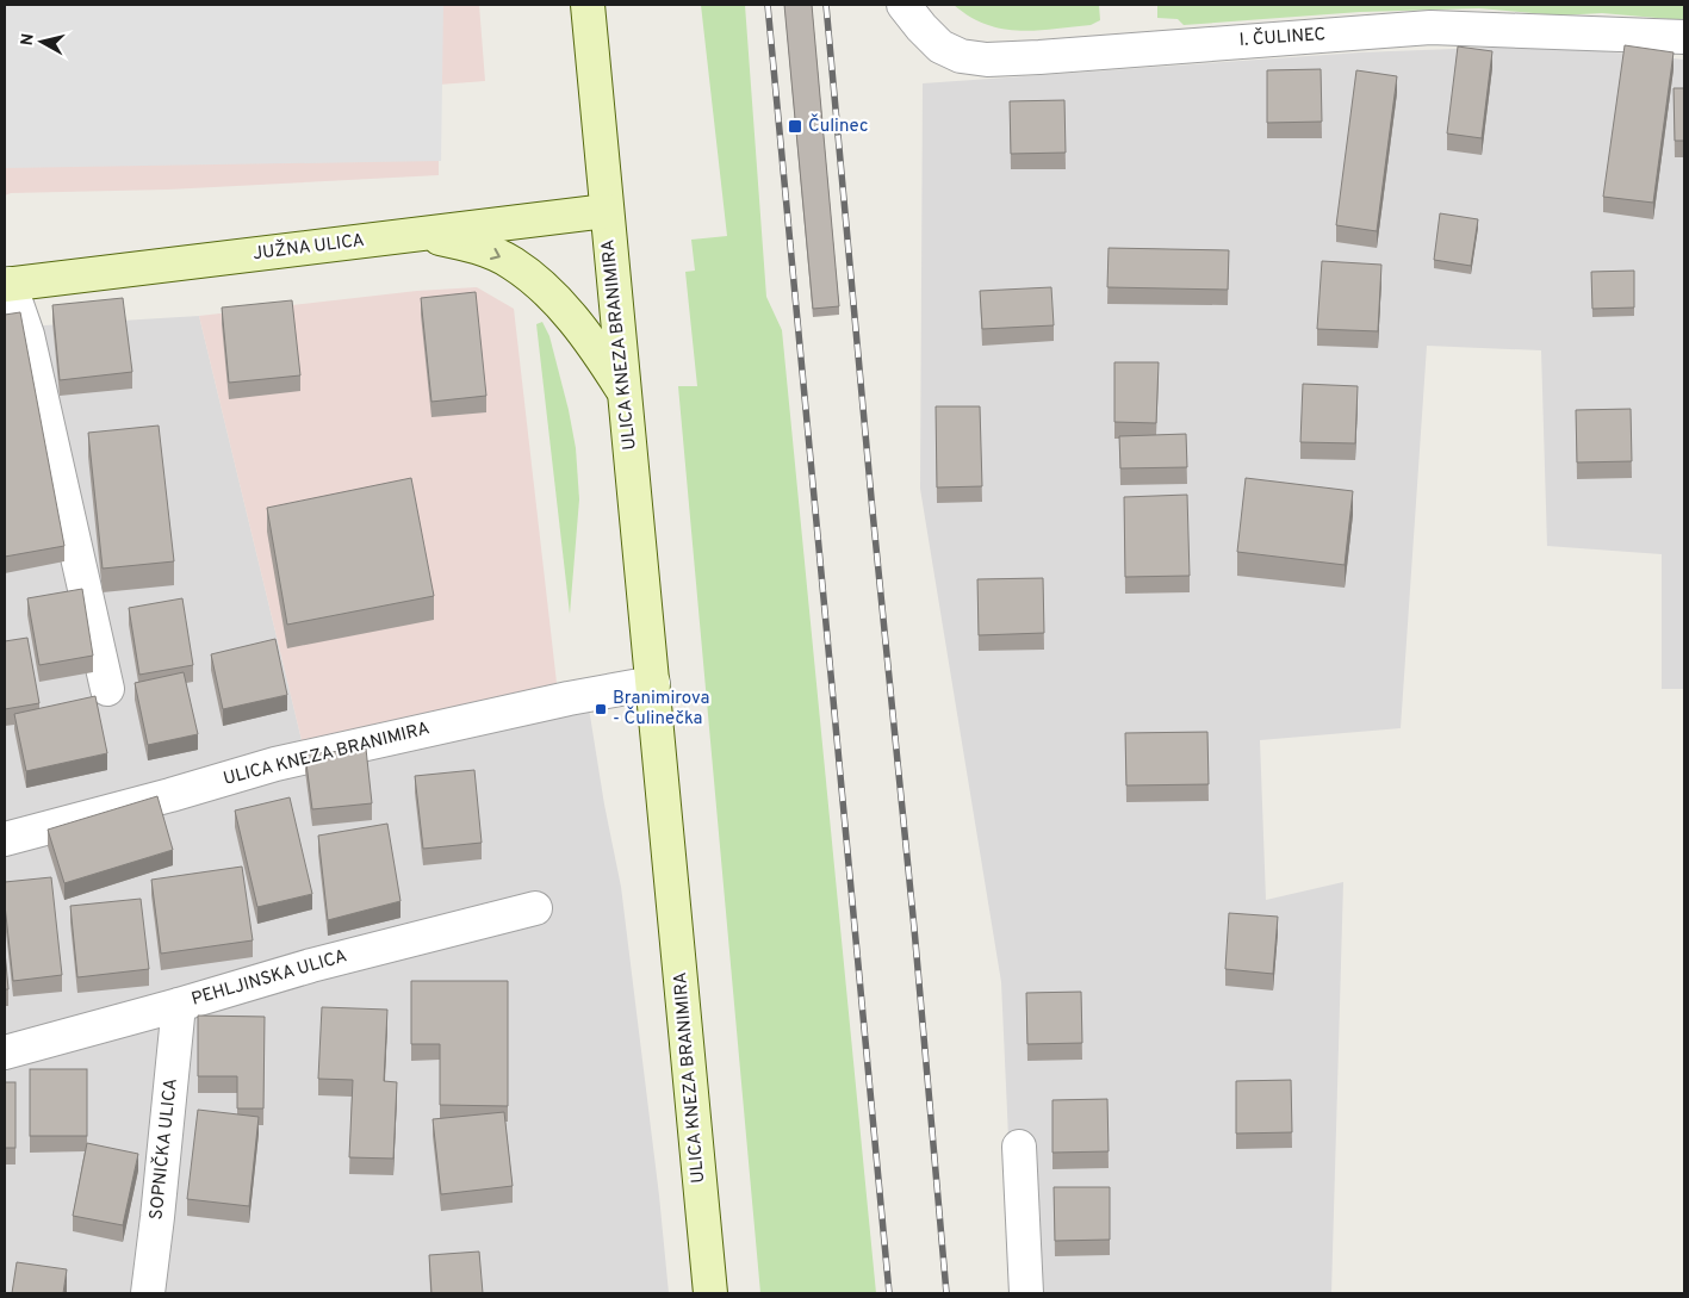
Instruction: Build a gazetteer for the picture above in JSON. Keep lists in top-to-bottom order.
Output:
{
  "streets": {
    "main road": ["JUŽNA ULICA", "ULICA KNEZA BRANIMIRA"],
    "street": ["I. ČULINEC", "PEHLJINSKA ULICA", "SOPNIČKA ULICA"]
  },
  "crossings": [
    ["JUŽNA ULICA", "ULICA KNEZA BRANIMIRA"],
    ["PEHLJINSKA ULICA", "SOPNIČKA ULICA"]
  ],
  "places": {
    "transit": ["Čulinec", "Branimirova - Čulinečka"]
  },
  "north": "left"
}
